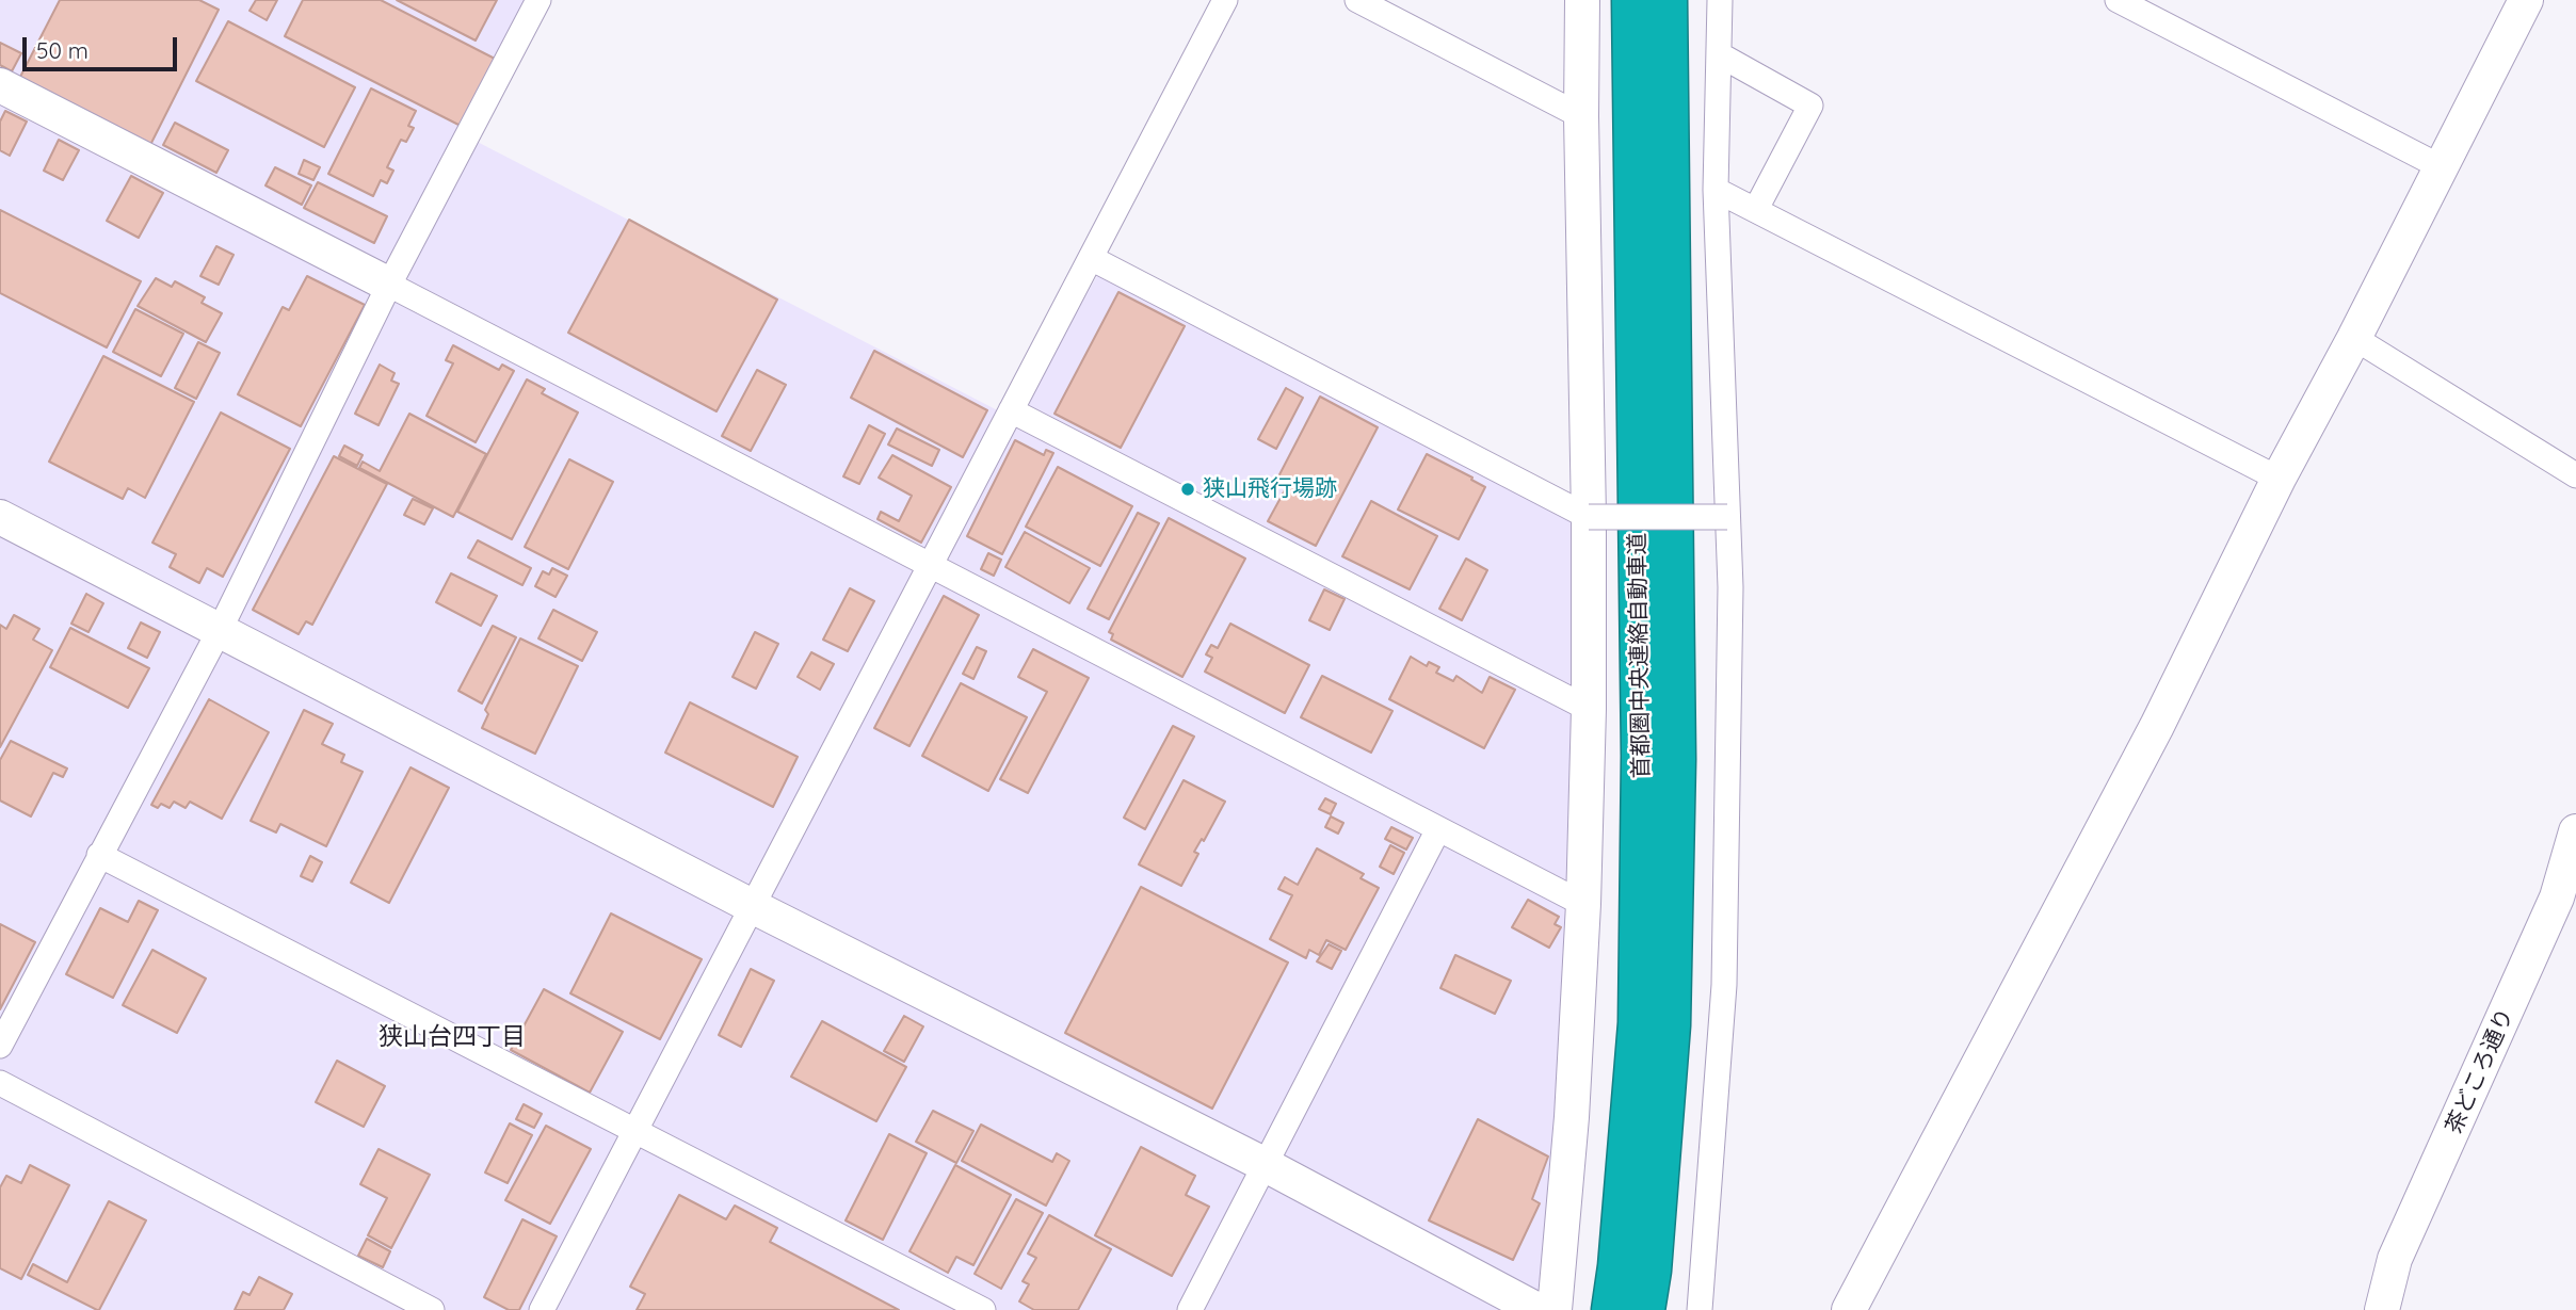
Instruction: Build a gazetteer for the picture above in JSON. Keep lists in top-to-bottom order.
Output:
{
  "streets": {
    "highway": ["首都圏中央連絡自動車道"],
    "street": ["茶どころ通り"]
  },
  "districts": ["狭山台四丁目"],
  "places": ["狭山飛行場跡"],
  "scale_bar": "50 m"
}
